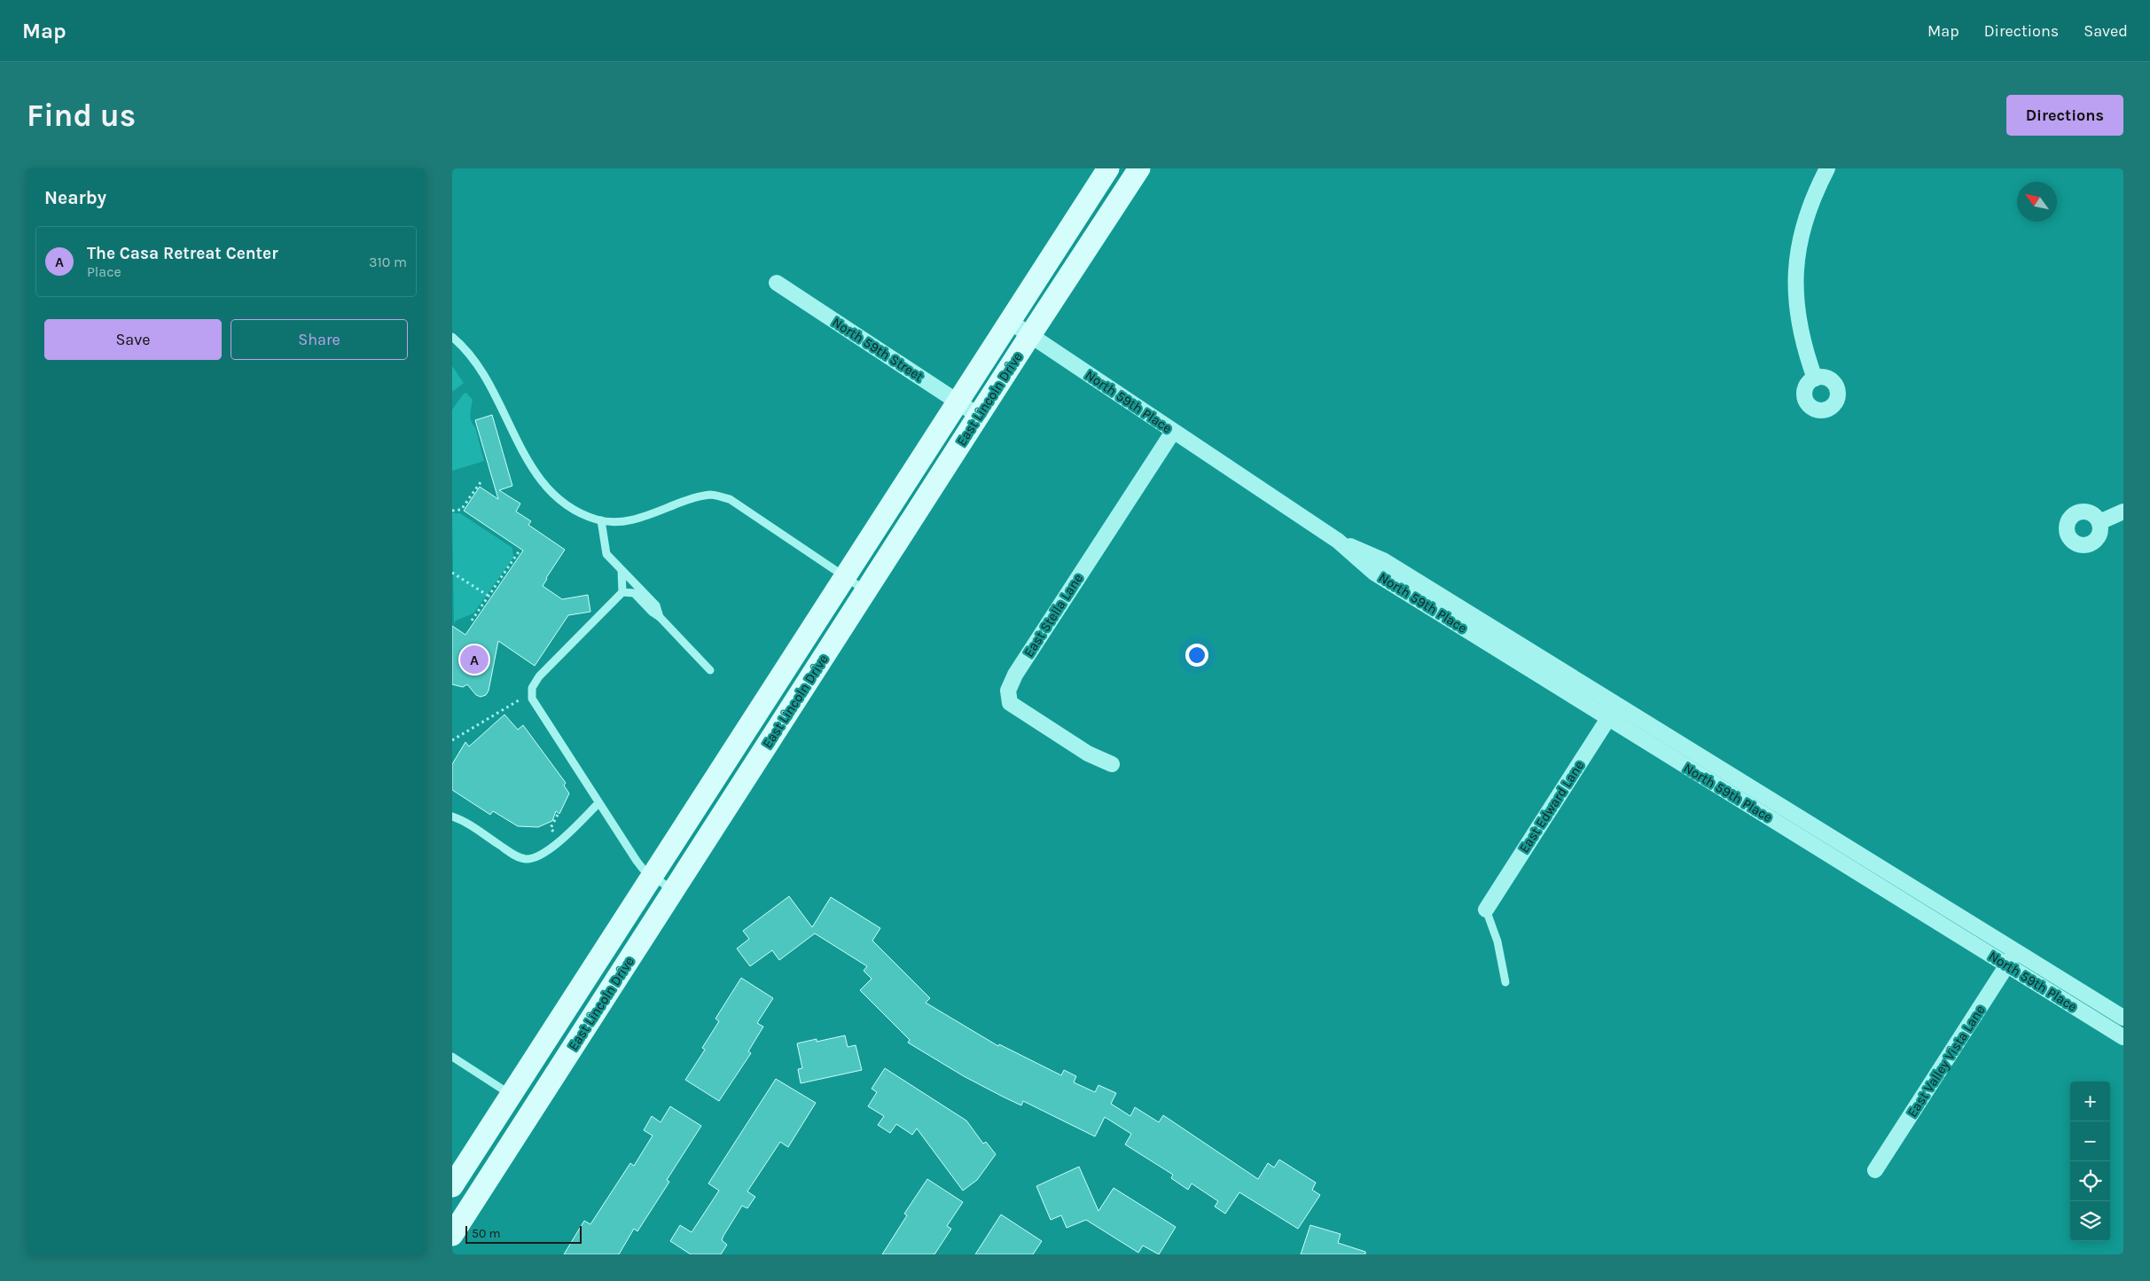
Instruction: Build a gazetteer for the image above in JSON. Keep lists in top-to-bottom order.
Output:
{
  "streets": {
    "main road": ["East Lincoln Drive"],
    "street": [
      "North 59th Street",
      "North 59th Place",
      "East Stella Lane",
      "East Edward Lane",
      "East Valley Vista Lane"
    ]
  },
  "crossings": [
    ["North 59th Street", "East Lincoln Drive"],
    ["East Lincoln Drive", "North 59th Place"],
    ["North 59th Place", "East Stella Lane"],
    ["North 59th Place", "East Edward Lane"],
    ["North 59th Place", "East Valley Vista Lane"]
  ],
  "scale_bar": "50 m",
  "north": "top left",
  "page": {
    "header": "Map",
    "nav": ["Map", "Directions", "Saved"],
    "buttons": [
      "Directions",
      ["Save", "Share"]
    ],
    "title": "Find us",
    "heading": "Nearby",
    "list": [
      {
        "mark": "A",
        "name": "The Casa Retreat Center",
        "note": "Place",
        "value": "310 m"
      }
    ],
    "pins": "A",
    "map_buttons": ["+", "−"],
    "scale": "50 m"
  }
}
